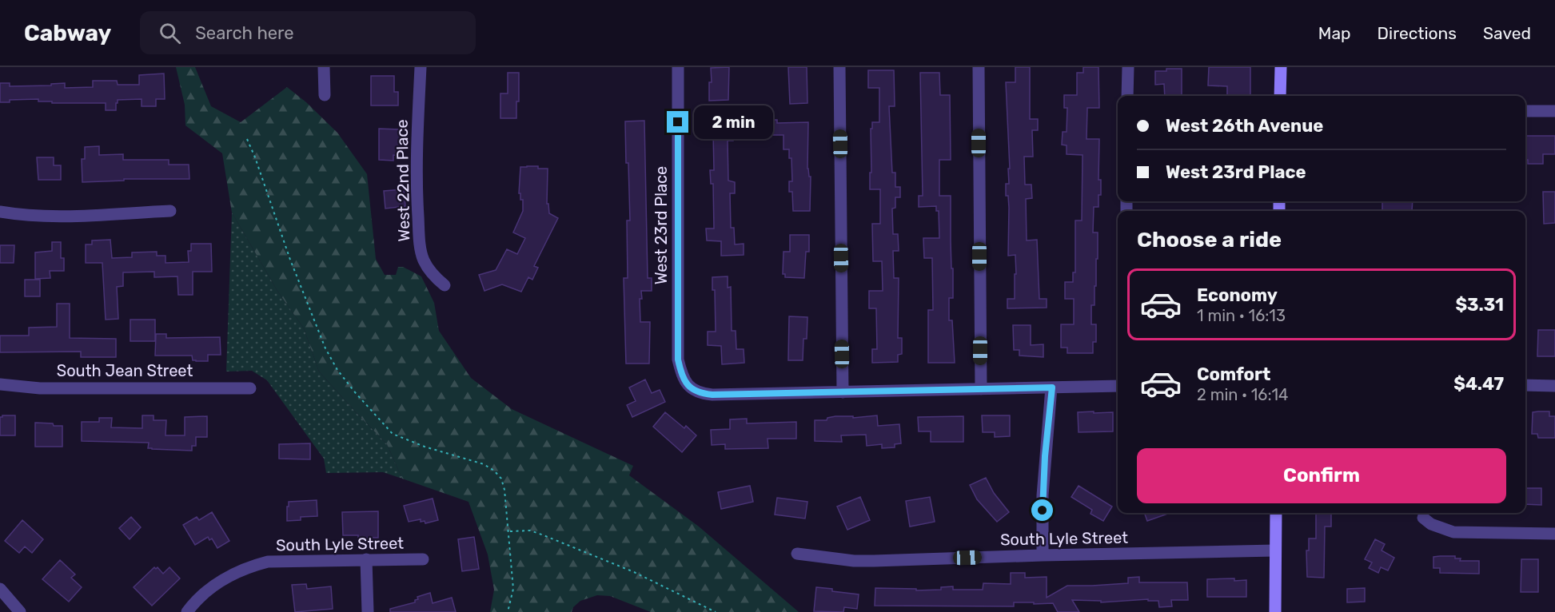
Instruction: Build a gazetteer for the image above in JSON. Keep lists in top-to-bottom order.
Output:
{
  "streets": {
    "street": [
      "West 22nd Place",
      "West 23rd Place",
      "South Jean Street",
      "South Lyle Street"
    ]
  },
  "page": {
    "header": "Cabway",
    "search": "Search here",
    "nav": ["Map", "Directions", "Saved"],
    "banner": ["West 26th Avenue", "West 23rd Place"],
    "bubble": "2 min",
    "heading": "Choose a ride",
    "list": [
      {
        "name": "Economy",
        "note": "1 min · 16:13",
        "value": "$3.31"
      },
      {
        "name": "Comfort",
        "note": "2 min · 16:14",
        "value": "$4.47"
      }
    ],
    "buttons": "Confirm"
  }
}
